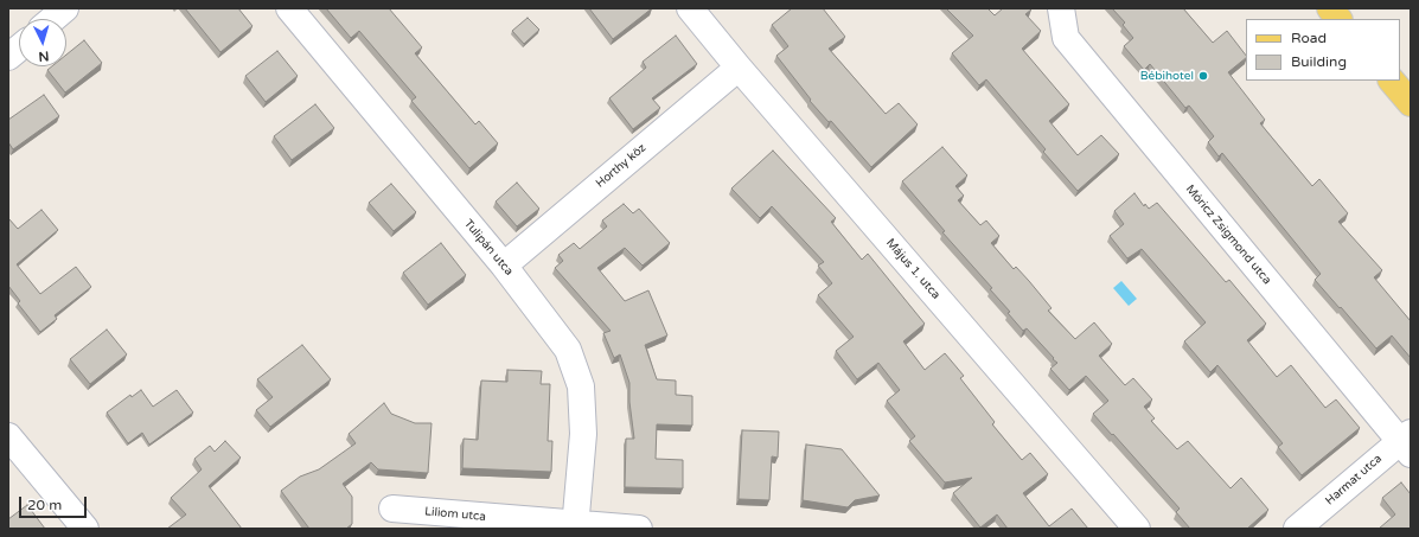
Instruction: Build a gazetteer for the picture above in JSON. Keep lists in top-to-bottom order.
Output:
{
  "streets": {
    "street": [
      "Horthy köz",
      "Móricz Zsigmond utca",
      "Tulipán utca",
      "Május 1. utca",
      "Harmat utca",
      "Liliom utca"
    ]
  },
  "crossings": [
    ["Horthy köz", "Tulipán utca"],
    ["Horthy köz", "Május 1. utca"],
    ["Móricz Zsigmond utca", "Harmat utca"],
    ["Tulipán utca", "Liliom utca"]
  ],
  "places": ["Bébihotel"],
  "legend": ["Road", "Building"],
  "scale_bar": "20 m",
  "north": "bottom"
}
